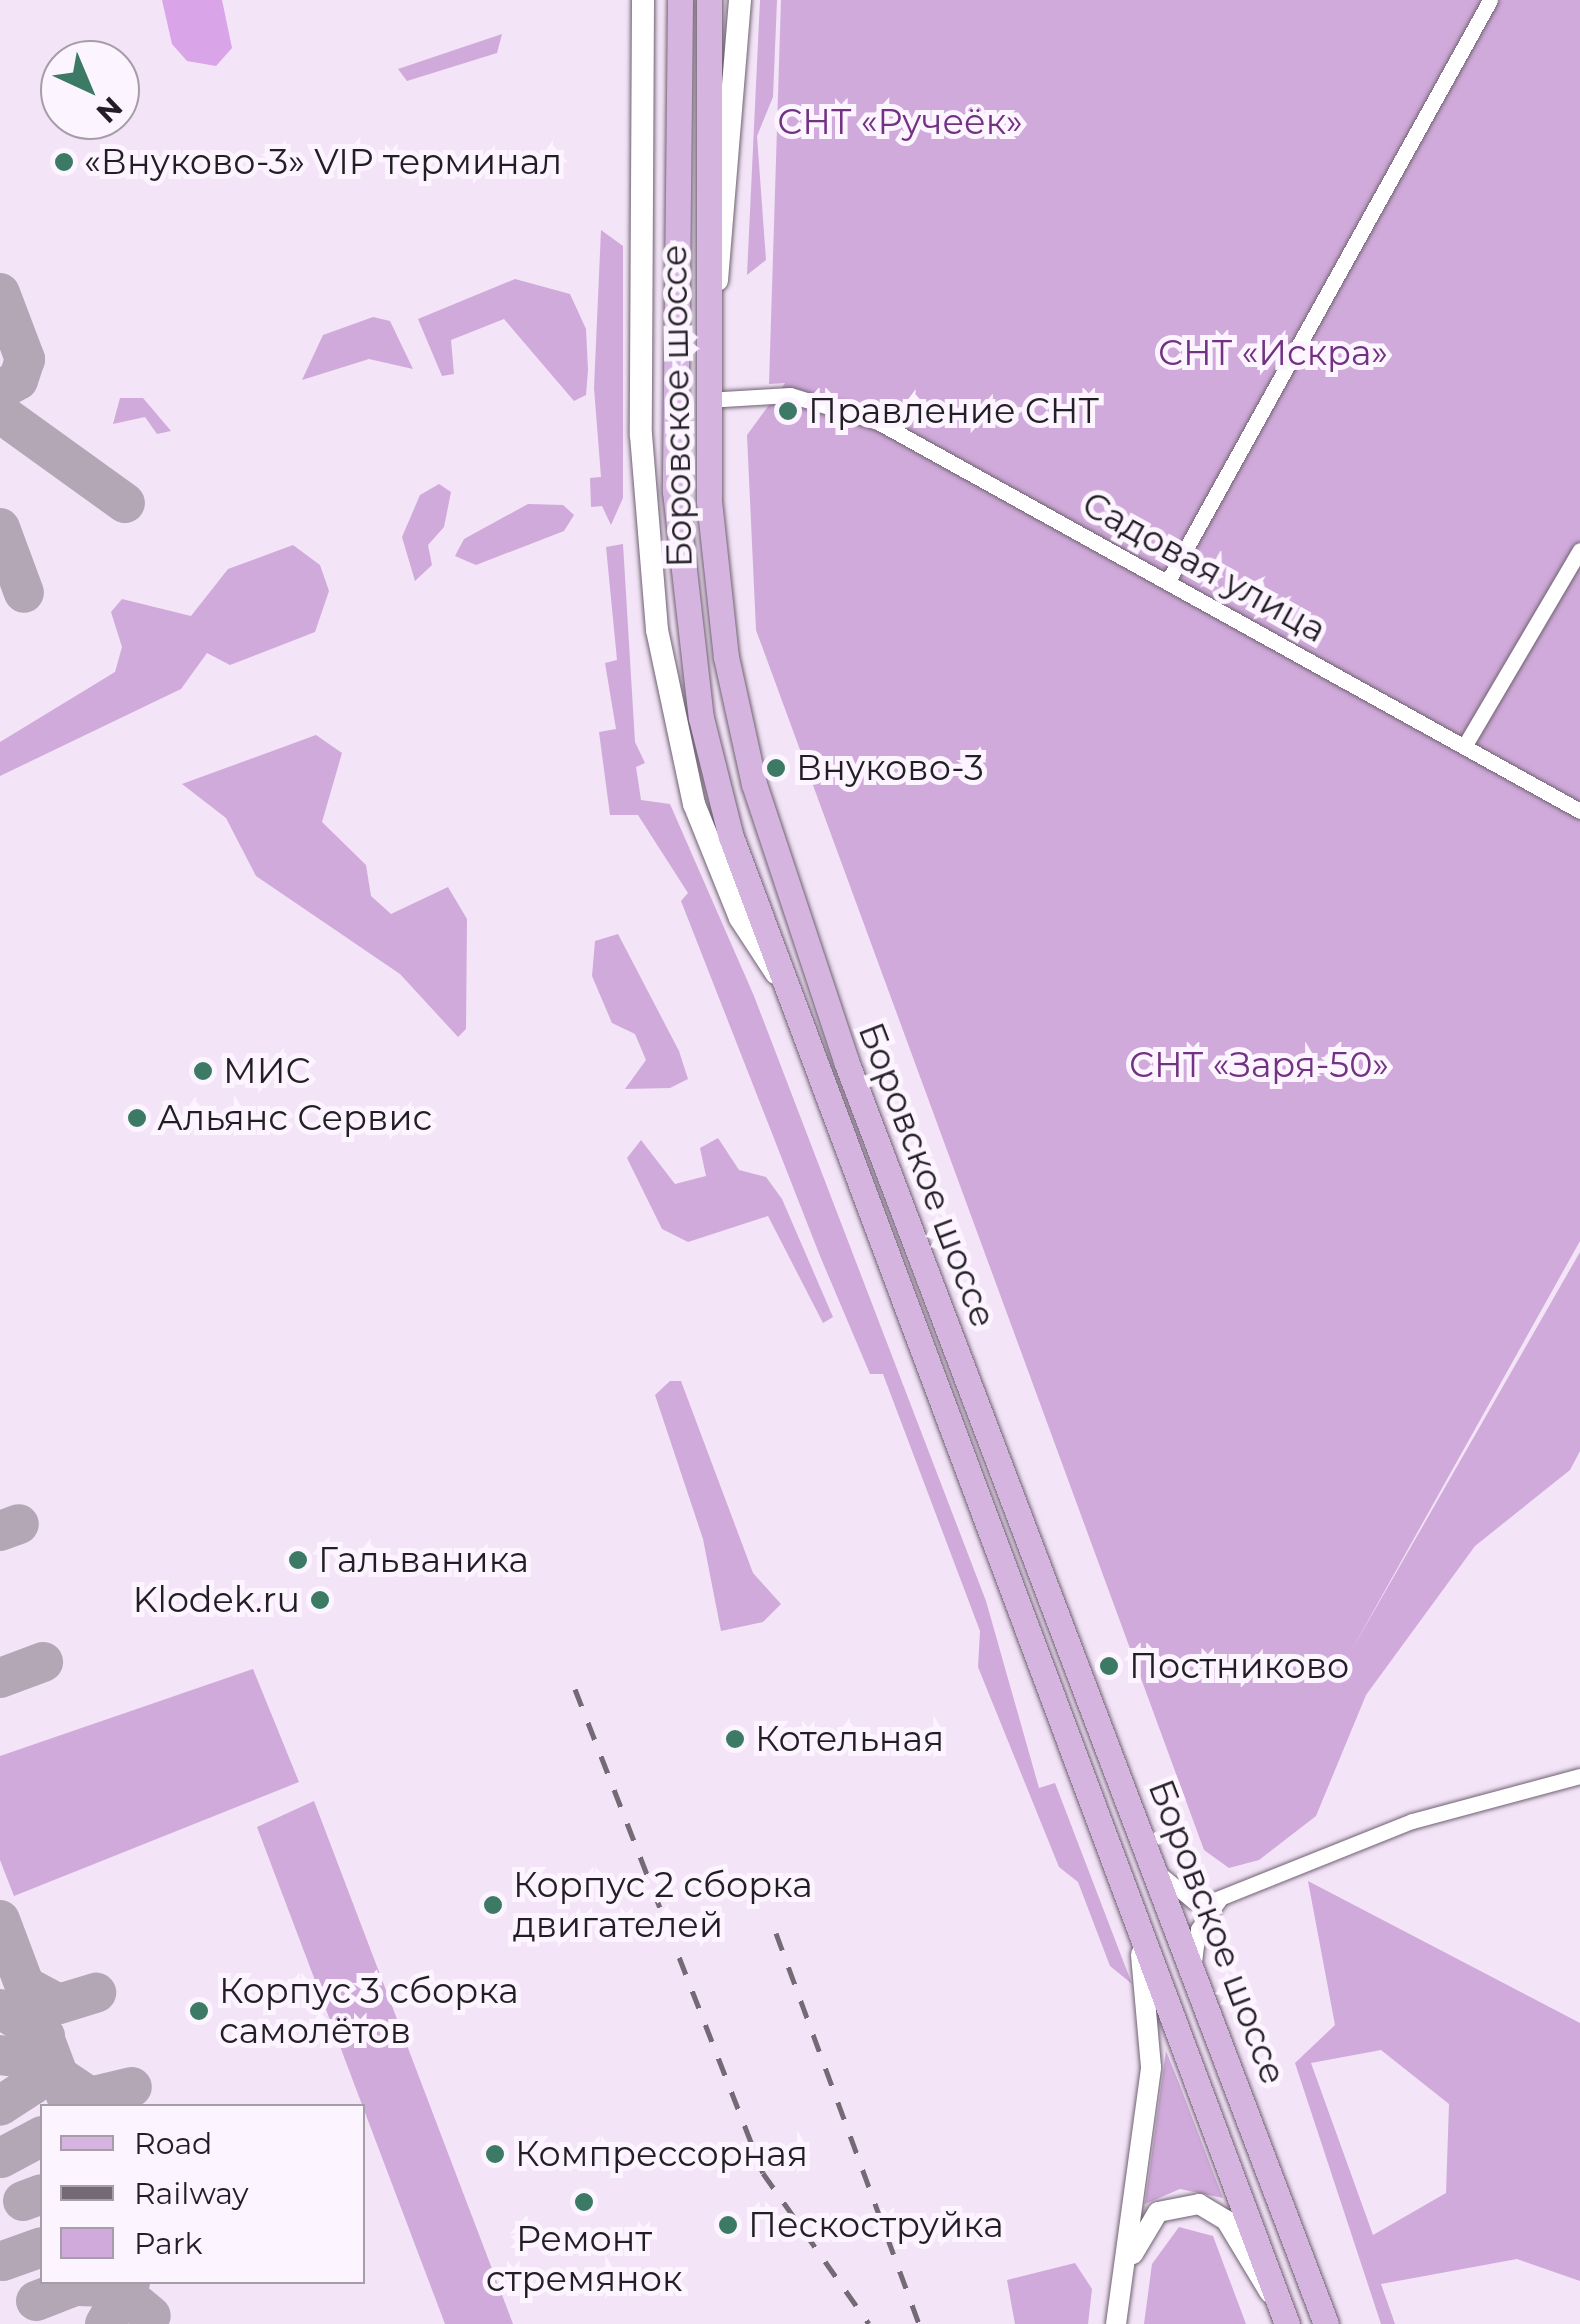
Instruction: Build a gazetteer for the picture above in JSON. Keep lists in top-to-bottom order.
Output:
{
  "streets": {
    "main road": ["Боровское шоссе"],
    "street": ["Садовая улица"]
  },
  "crossings": [
    ["Боровское шоссе", "Садовая улица"]
  ],
  "parks": ["СНТ «Ручеёк»", "СНТ «Искра»", "СНТ «Заря-50»"],
  "places": [
    "«Внуково-3» VIP терминал",
    "Правление СНТ",
    "Внуково-3",
    "МИС",
    "Альянс Сервис",
    "Гальваника",
    "Klodek.ru",
    "Постниково",
    "Котельная",
    "Корпус 2 сборка двигателей",
    "Корпус 3 сборка самолётов",
    "Компрессорная",
    "Ремонт стремянок",
    "Пескоструйка"
  ],
  "legend": ["Road", "Railway", "Park"],
  "north": "bottom right"
}
